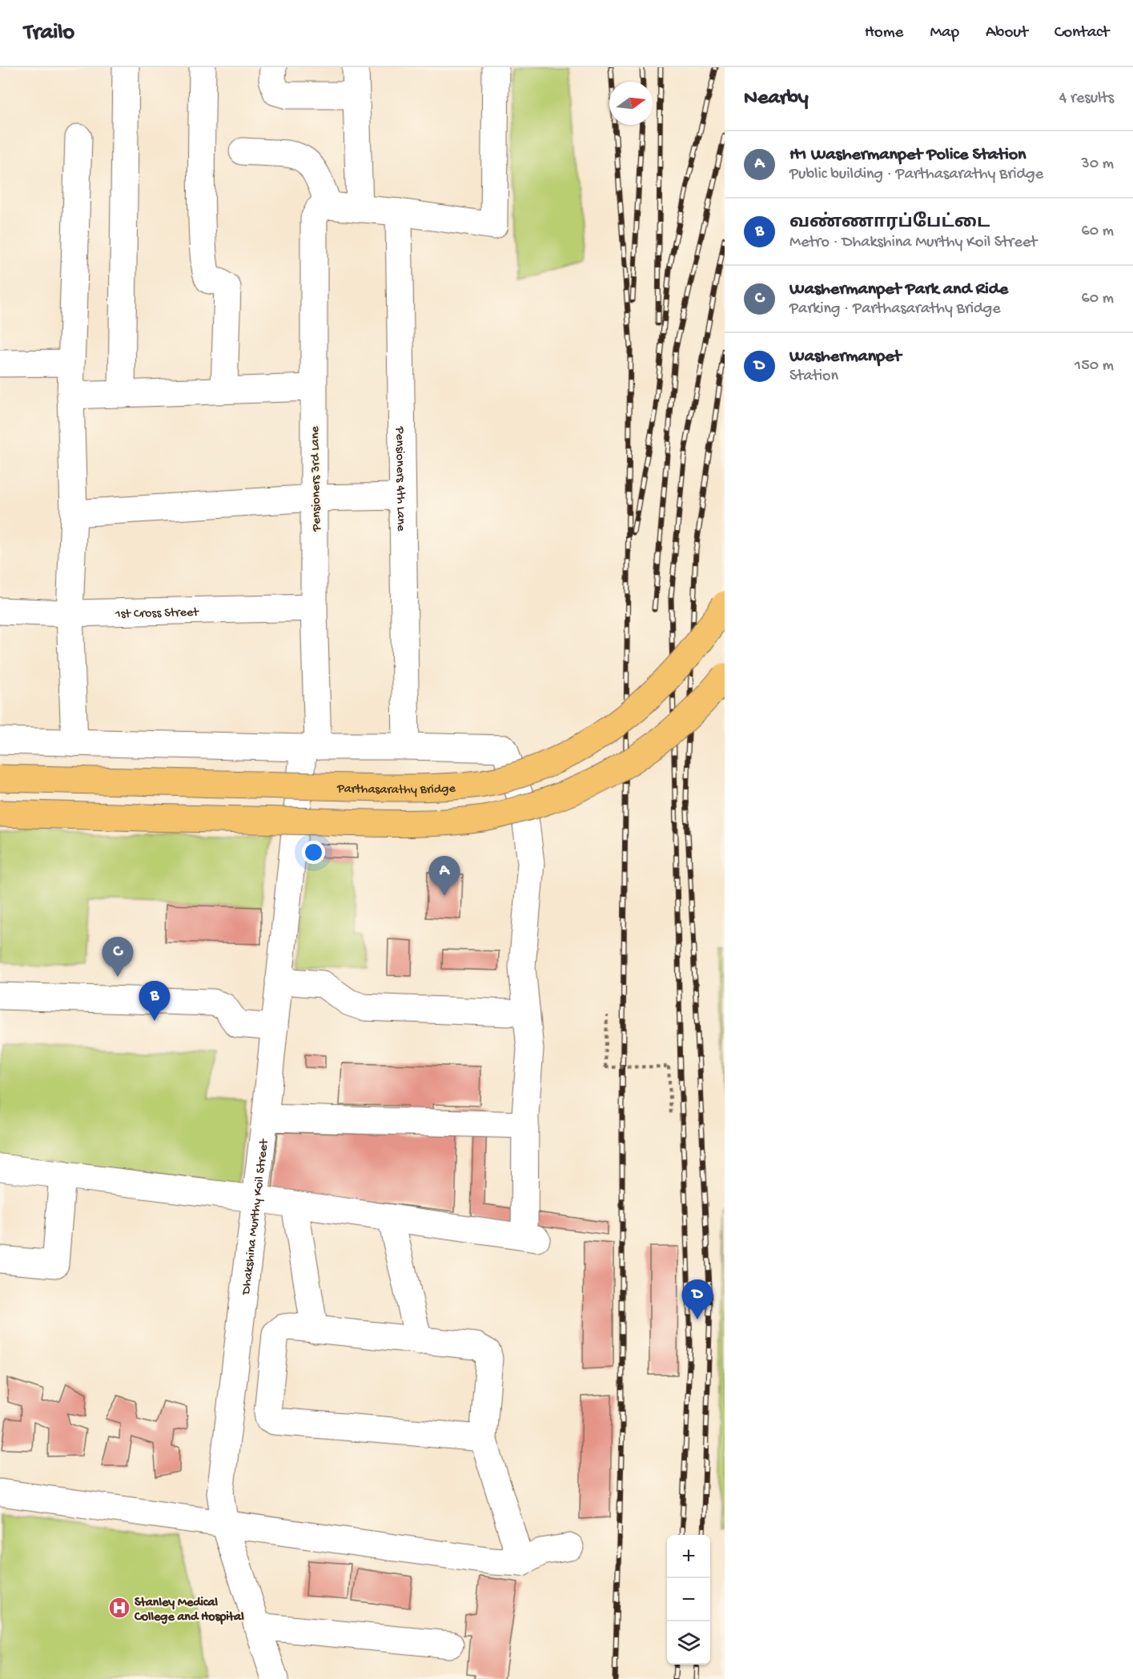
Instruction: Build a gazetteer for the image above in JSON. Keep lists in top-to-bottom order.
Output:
{
  "streets": {
    "main road": ["Parthasarathy Bridge"],
    "street": [
      "Pensioners 3rd Lane",
      "Pensioners 4th Lane",
      "1st Cross Street",
      "Dhakshina Murthy Koil Street"
    ]
  },
  "crossings": [
    ["Pensioners 3rd Lane", "1st Cross Street"],
    ["Pensioners 3rd Lane", "Dhakshina Murthy Koil Street"]
  ],
  "places": {
    "hospital": ["Stanley Medical College and Hospital"]
  },
  "north": "right",
  "page": {
    "header": "Trailo",
    "nav": [
      "Home",
      "Map",
      "About",
      "Contact"
    ],
    "heading": ["Nearby", "4 results"],
    "list": [
      {
        "mark": "A",
        "name": "H1 Washermanpet Police Station",
        "note": "Public building · Parthasarathy Bridge",
        "value": "30 m"
      },
      {
        "mark": "B",
        "name": "வண்ணாரப்பேட்டை",
        "note": "Metro · Dhakshina Murthy Koil Street",
        "value": "60 m"
      },
      {
        "mark": "C",
        "name": "Washermanpet Park and Ride",
        "note": "Parking · Parthasarathy Bridge",
        "value": "60 m"
      },
      {
        "mark": "D",
        "name": "Washermanpet",
        "note": "Station",
        "value": "150 m"
      }
    ],
    "pins": [
      "A",
      "C",
      "B",
      "D"
    ],
    "map_buttons": ["+", "−"]
  }
}
